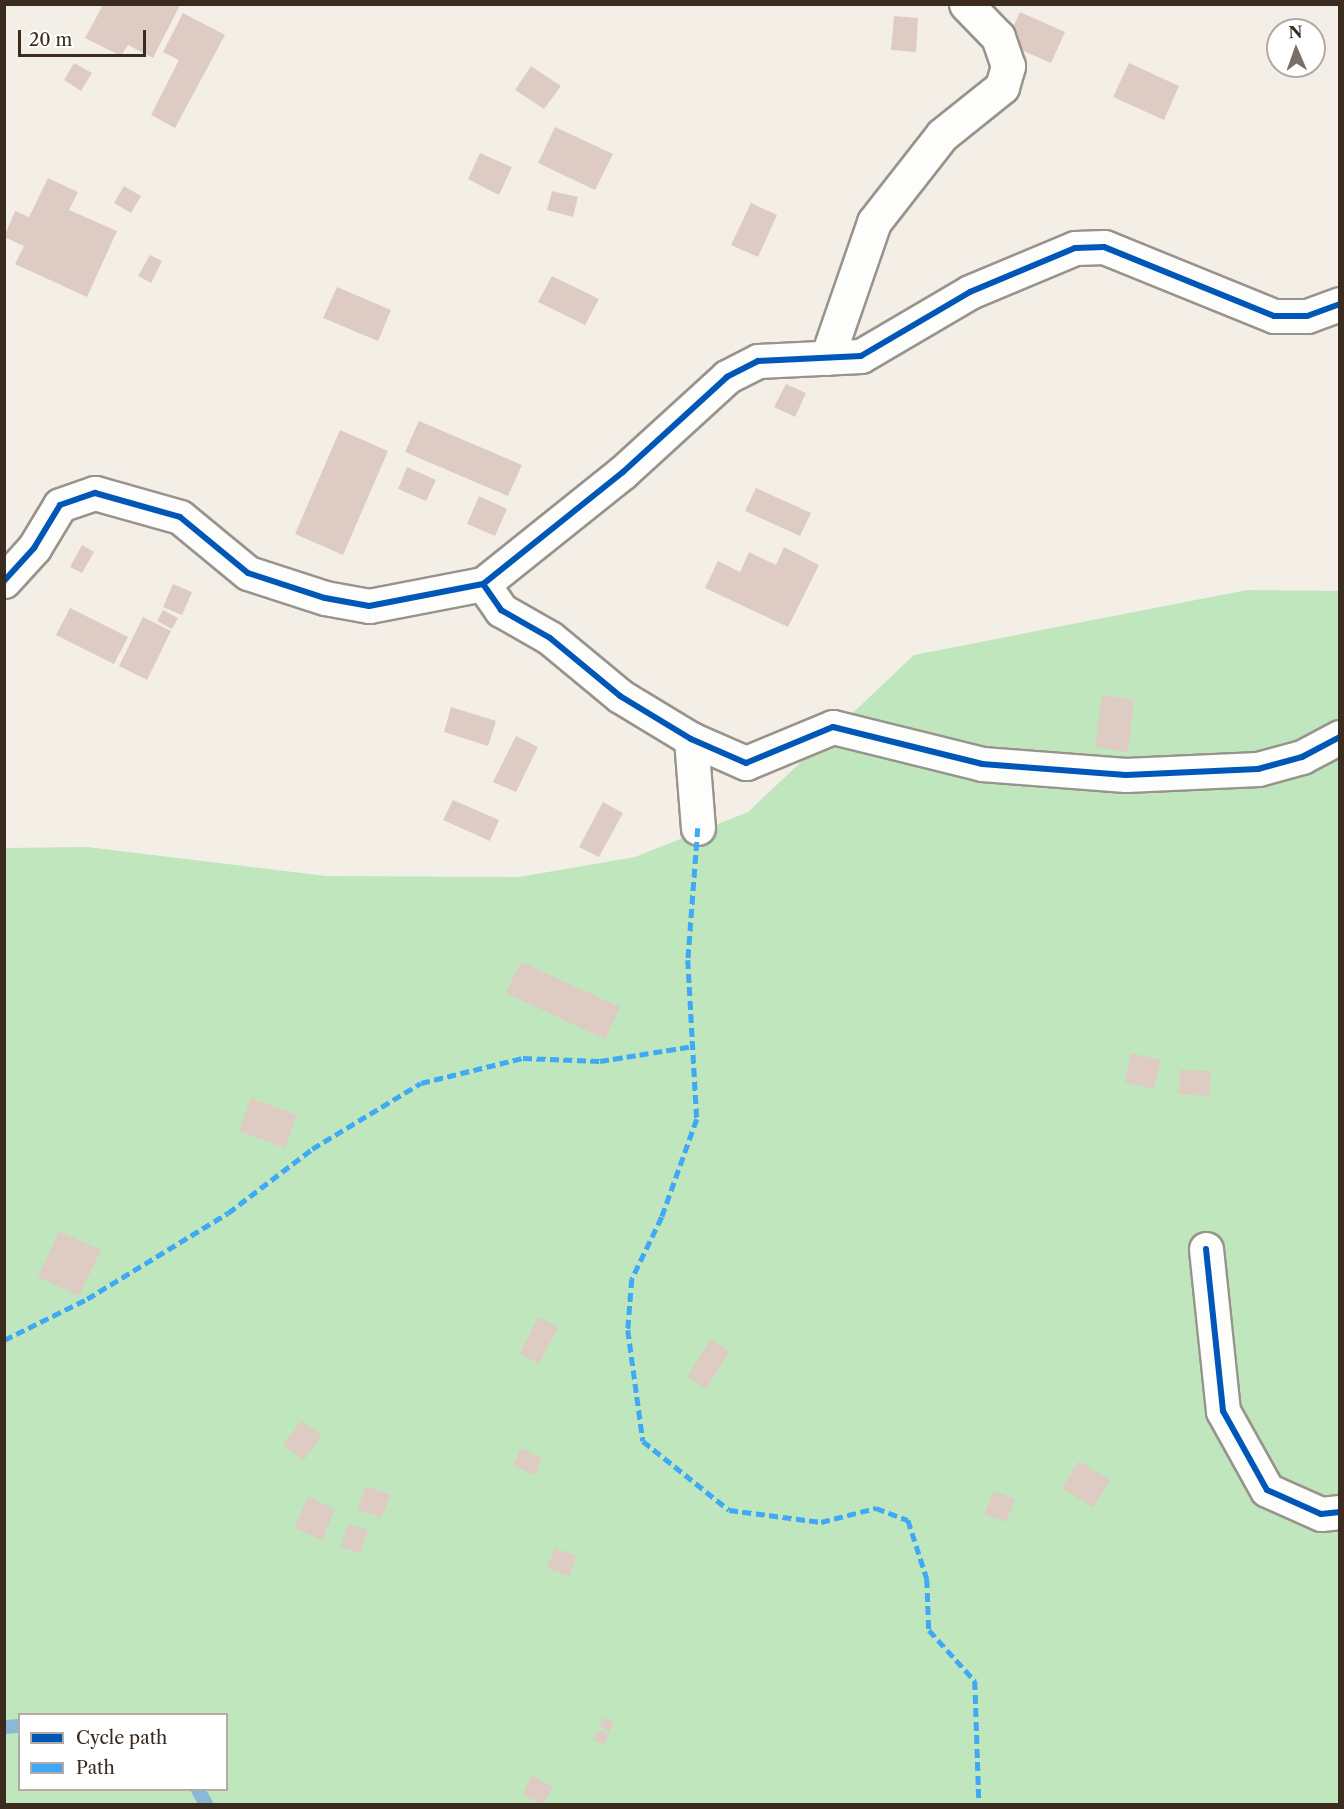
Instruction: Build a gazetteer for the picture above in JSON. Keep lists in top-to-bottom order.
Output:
{
  "legend": ["Cycle path", "Path"],
  "scale_bar": "20 m",
  "north": "top"
}
